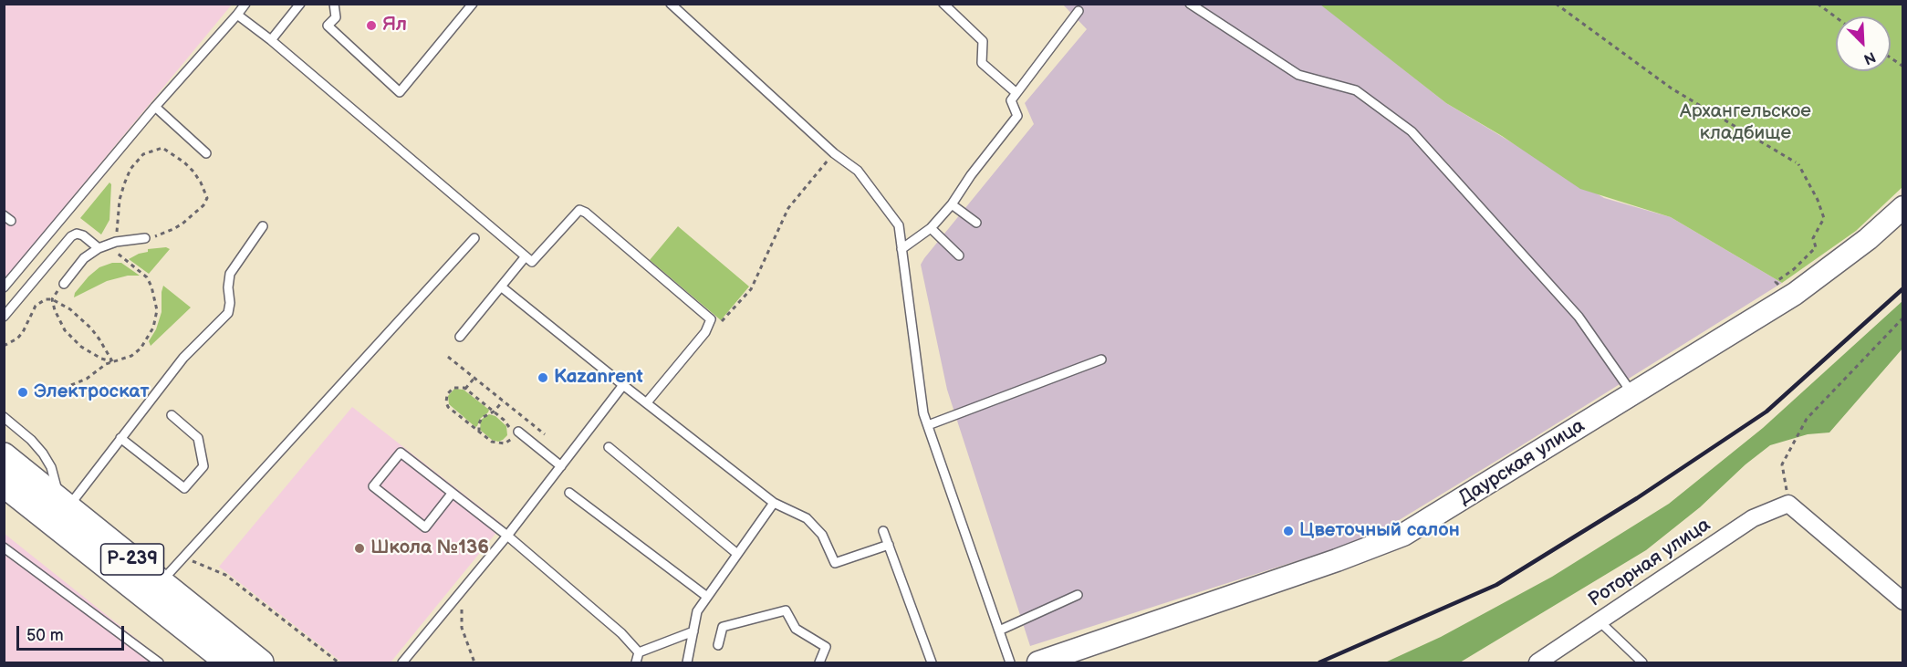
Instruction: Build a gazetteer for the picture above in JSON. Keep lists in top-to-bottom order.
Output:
{
  "streets": {
    "main road": ["Р-239"],
    "street": ["Даурская улица", "Роторная улица"]
  },
  "parks": ["Архангельское кладбище"],
  "places": [
    "Ял",
    "Kazanrent",
    "Электроскат",
    "Цветочный салон",
    "Школа №136"
  ],
  "scale_bar": "50 m",
  "north": "bottom right"
}
